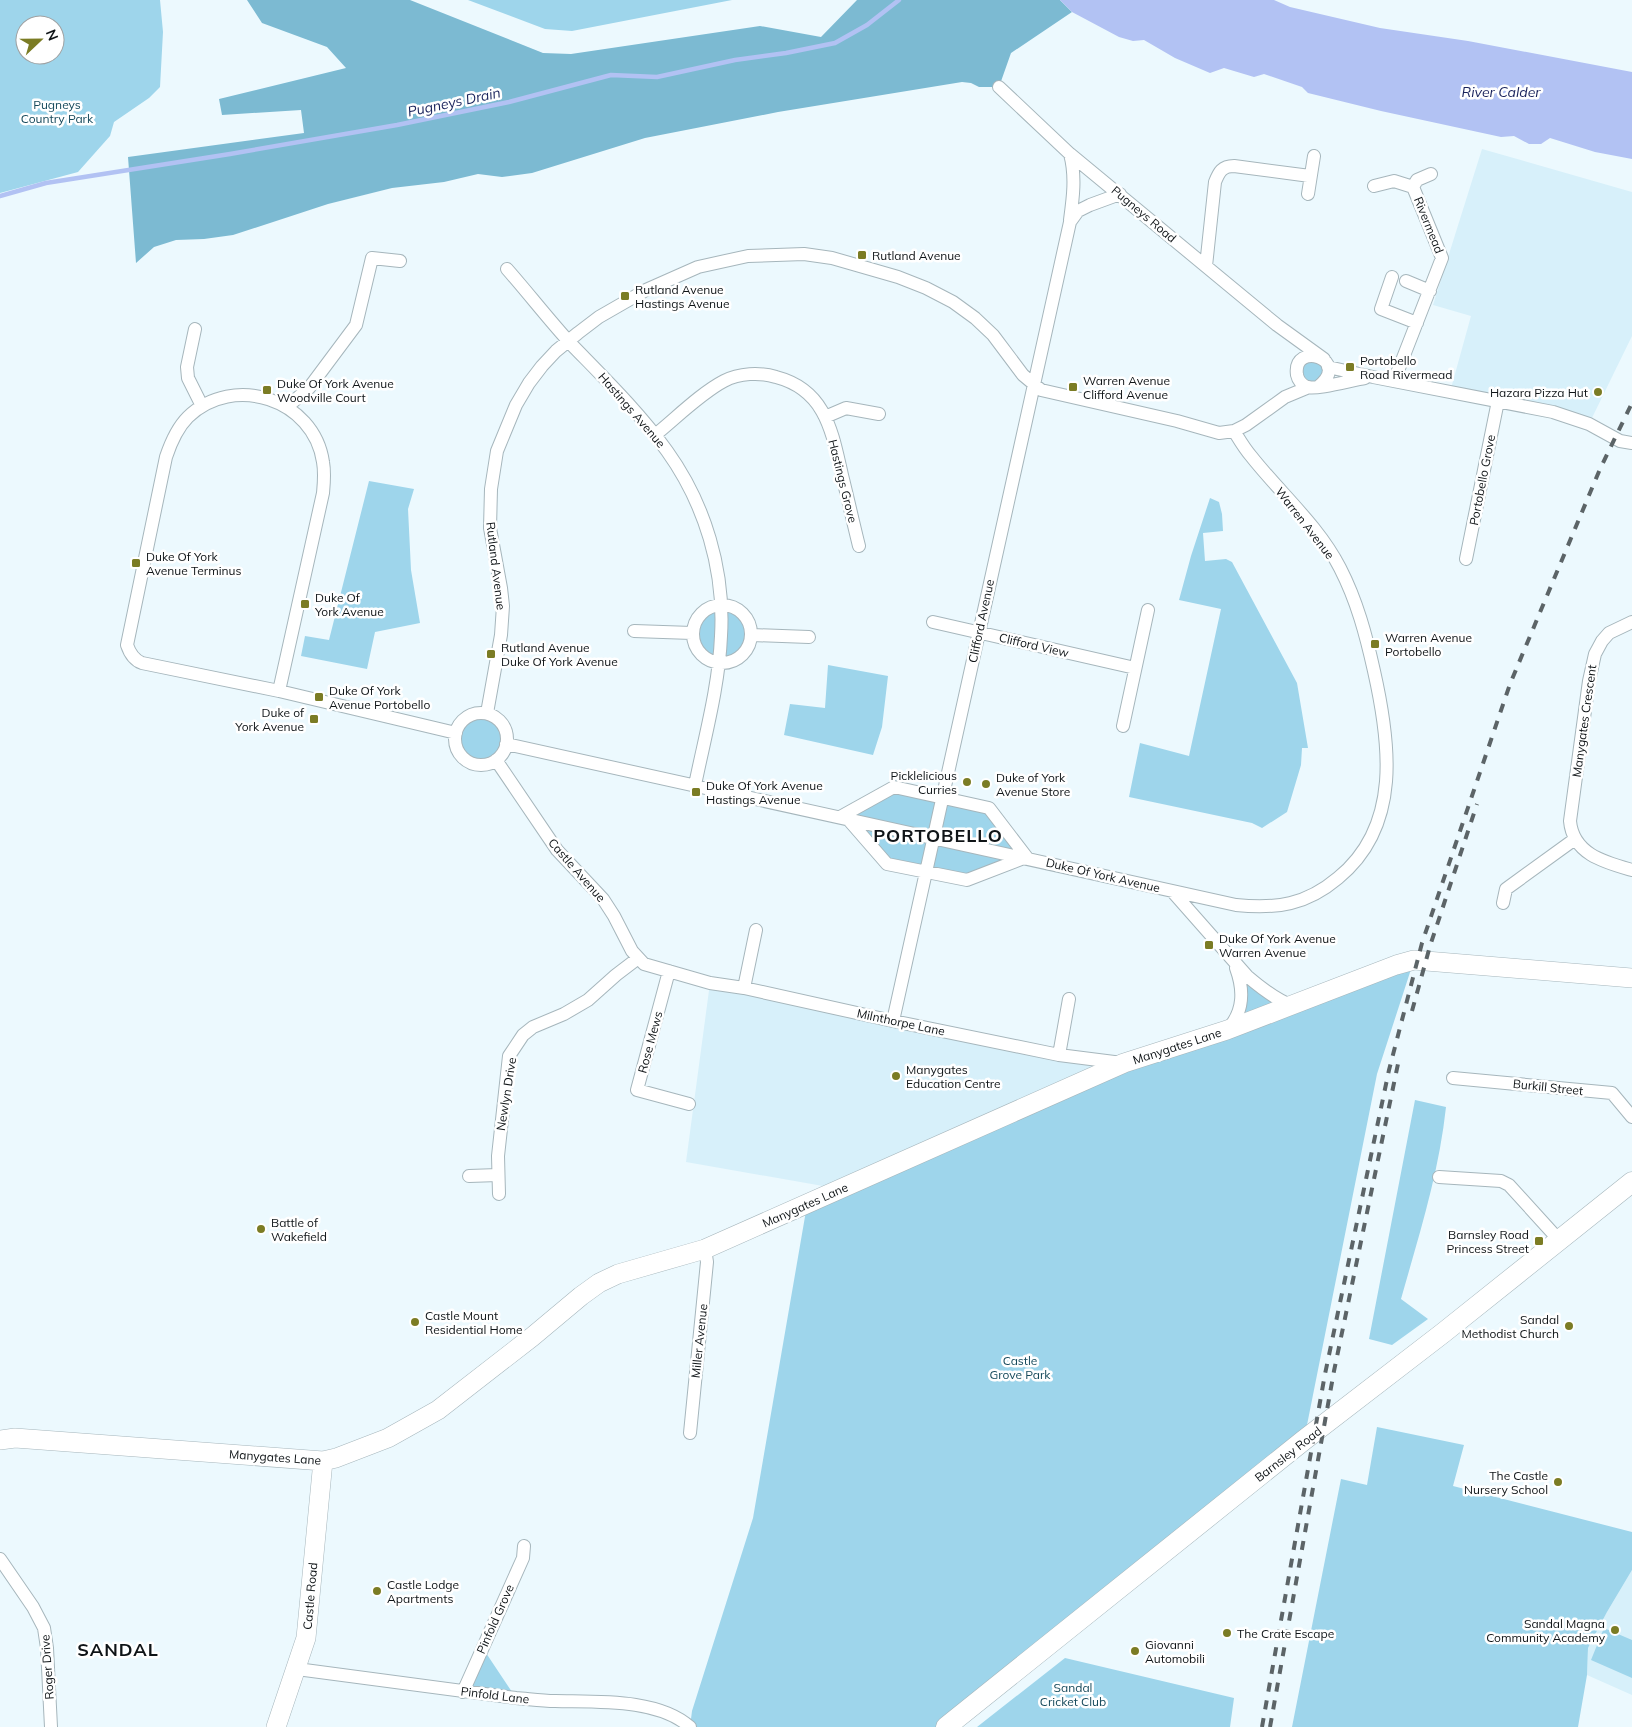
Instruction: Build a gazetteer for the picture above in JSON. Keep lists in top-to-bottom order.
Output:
{
  "streets": {
    "main road": ["Barnsley Road"],
    "street": [
      "Pugneys Road",
      "Rivermead",
      "Hastings Avenue",
      "Portobello Grove",
      "Hastings Grove",
      "Warren Avenue",
      "Rutland Avenue",
      "Clifford Avenue",
      "Clifford View",
      "Manygates Crescent",
      "Castle Avenue",
      "Duke Of York Avenue",
      "Milnthorpe Lane",
      "Rose Mews",
      "Manygates Lane",
      "Burkill Street",
      "Newlyn Drive",
      "Miller Avenue",
      "Castle Road",
      "Pinfold Grove",
      "Roger Drive",
      "Pinfold Lane"
    ]
  },
  "crossings": [
    ["Pugneys Road", "Clifford Avenue"],
    ["Hastings Avenue", "Hastings Grove"],
    ["Hastings Avenue", "Rutland Avenue"],
    ["Hastings Avenue", "Duke Of York Avenue"],
    ["Warren Avenue", "Duke Of York Avenue"],
    ["Rutland Avenue", "Clifford Avenue"],
    ["Rutland Avenue", "Castle Avenue"],
    ["Rutland Avenue", "Duke Of York Avenue"],
    ["Clifford Avenue", "Clifford View"],
    ["Clifford Avenue", "Duke Of York Avenue"],
    ["Clifford Avenue", "Milnthorpe Lane"],
    ["Castle Avenue", "Duke Of York Avenue"],
    ["Castle Avenue", "Milnthorpe Lane"],
    ["Castle Avenue", "Newlyn Drive"],
    ["Duke Of York Avenue", "Manygates Lane"],
    ["Milnthorpe Lane", "Rose Mews"],
    ["Milnthorpe Lane", "Manygates Lane"],
    ["Milnthorpe Lane", "Newlyn Drive"],
    ["Manygates Lane", "Miller Avenue"],
    ["Manygates Lane", "Castle Road"],
    ["Castle Road", "Pinfold Lane"],
    ["Pinfold Grove", "Pinfold Lane"]
  ],
  "districts": ["PORTOBELLO", "SANDAL"],
  "water": ["River Calder", "Pugneys Drain"],
  "parks": ["Pugneys Country Park", "Castle Grove Park", "Sandal Cricket Club"],
  "places": {
    "transit": [
      "Rutland Avenue",
      "Rutland Avenue Hastings Avenue",
      "Portobello Road Rivermead",
      "Warren Avenue Clifford Avenue",
      "Duke Of York Avenue Woodville Court",
      "Duke Of York Avenue Terminus",
      "Duke Of York Avenue",
      "Warren Avenue Portobello",
      "Rutland Avenue Duke Of York Avenue",
      "Duke Of York Avenue Portobello",
      "Duke of York Avenue",
      "Duke Of York Avenue Hastings Avenue",
      "Duke Of York Avenue Warren Avenue",
      "Barnsley Road Princess Street"
    ],
    "other": [
      "Hazara Pizza Hut",
      "Picklelicious Curries",
      "Duke of York Avenue Store",
      "Manygates Education Centre",
      "Battle of Wakefield",
      "Castle Mount Residential Home",
      "Sandal Methodist Church",
      "The Castle Nursery School",
      "Castle Lodge Apartments",
      "Sandal Magna Community Academy",
      "The Crate Escape",
      "Giovanni Automobili"
    ]
  },
  "north": "right"
}
